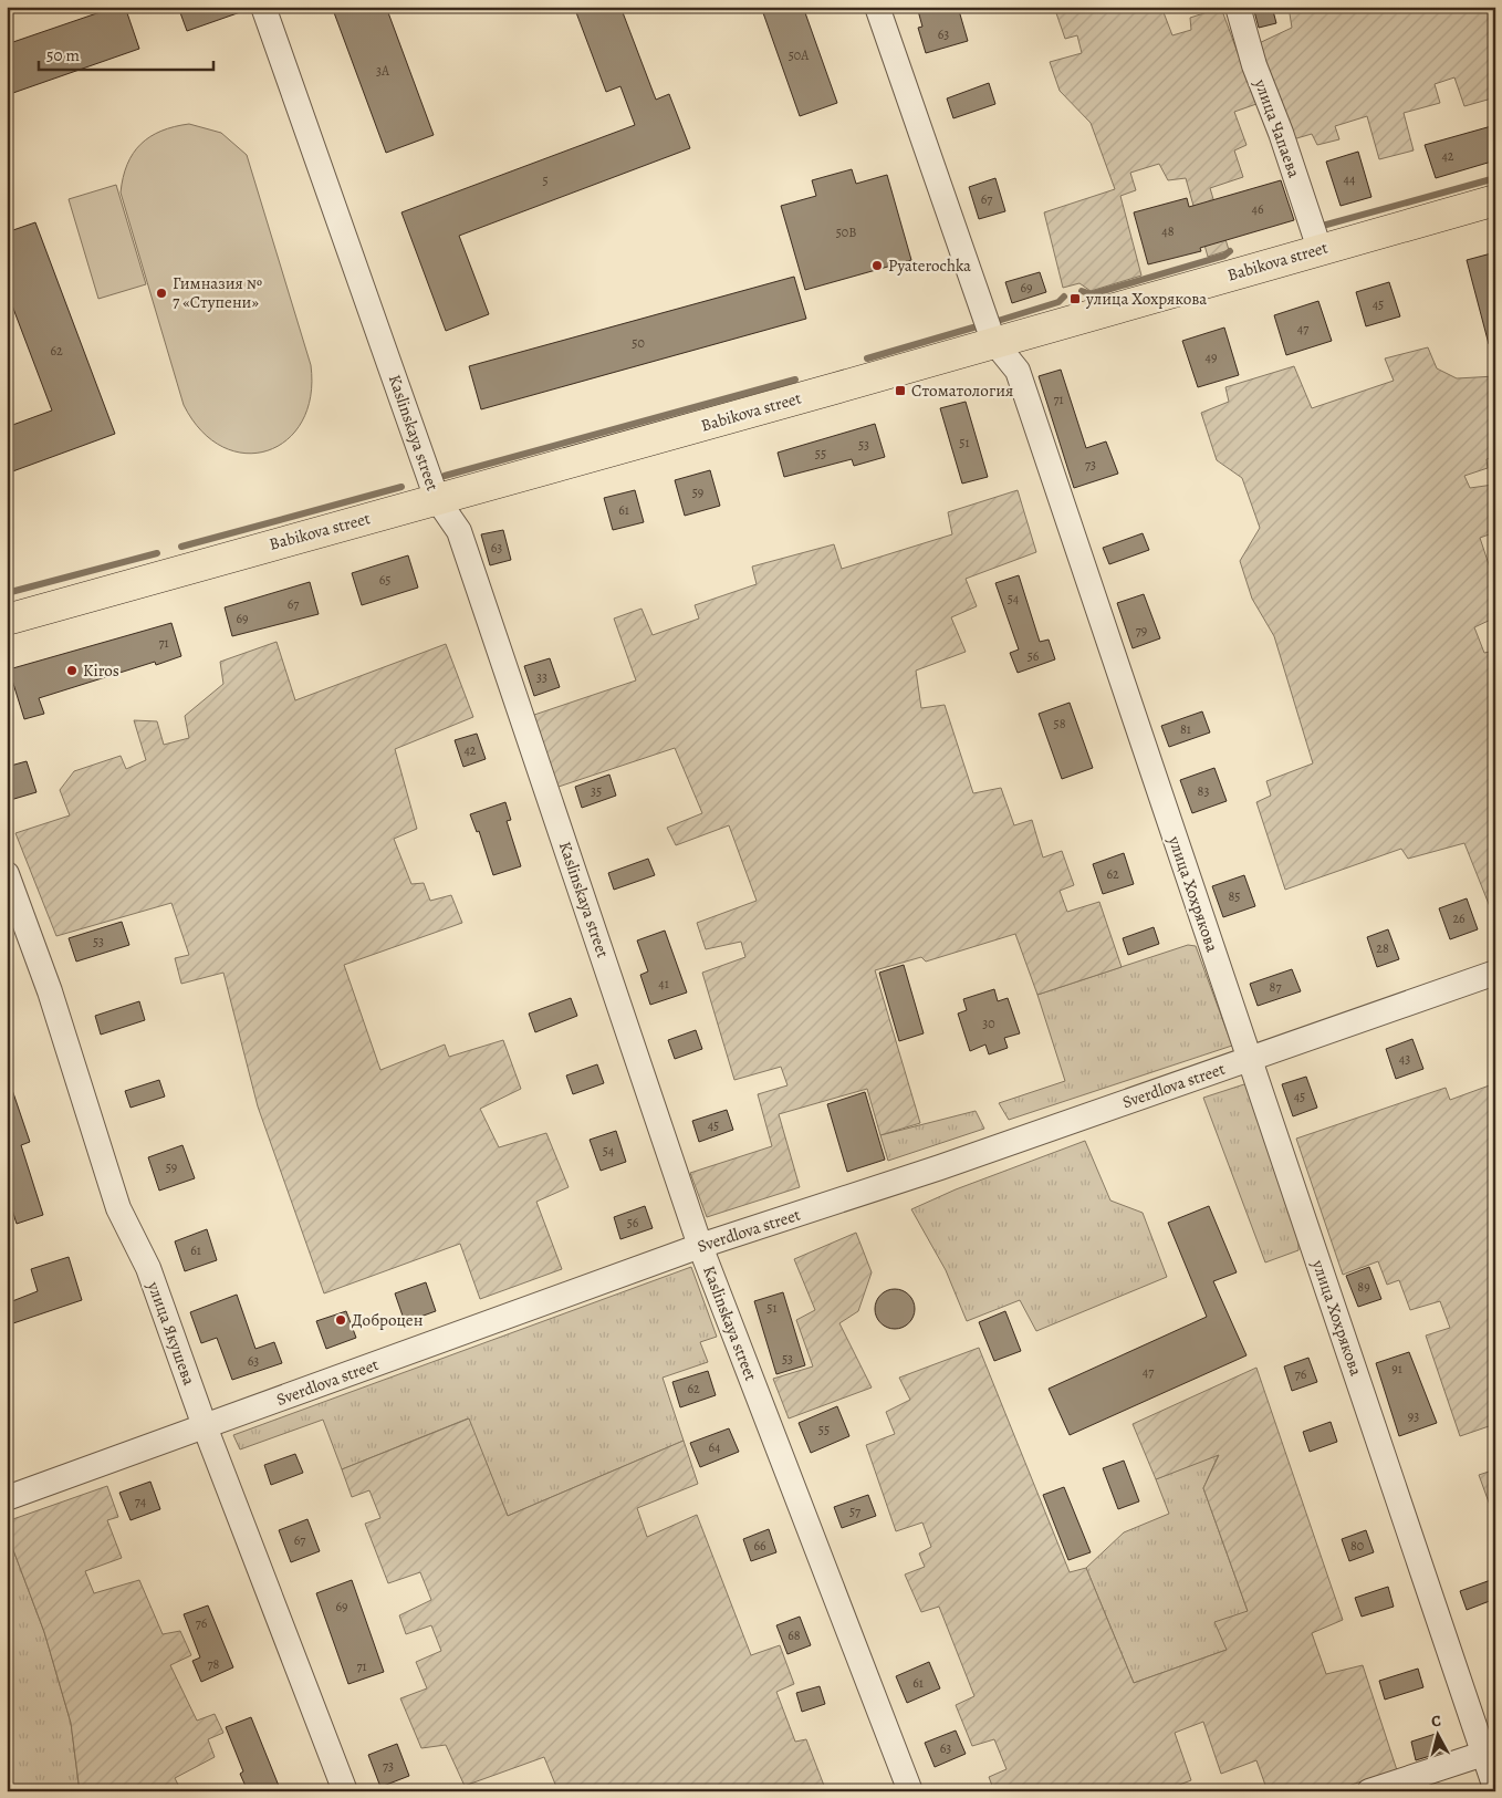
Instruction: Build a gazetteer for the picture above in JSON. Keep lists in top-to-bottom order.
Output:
{
  "streets": {
    "main road": ["Babikova street"],
    "street": [
      "улица Чапаева",
      "Kaslinskaya street",
      "улица Хохрякова",
      "Sverdlova street",
      "улица Якушева"
    ]
  },
  "crossings": [
    ["улица Чапаева", "Babikova street"],
    ["Babikova street", "Kaslinskaya street"],
    ["Babikova street", "улица Хохрякова"],
    ["Kaslinskaya street", "Sverdlova street"],
    ["улица Хохрякова", "Sverdlova street"],
    ["Sverdlova street", "улица Якушева"]
  ],
  "places": {
    "other": [
      "Pyaterochka",
      "Гимназия № 7 «Ступени»",
      "Kiros",
      "Доброцен"
    ],
    "transit": ["улица Хохрякова", "Стоматология"]
  },
  "house_numbers": [
    "63",
    "50А",
    "3А",
    "42",
    "44",
    "5",
    "67",
    "46",
    "48",
    "50В",
    "69",
    "45",
    "47",
    "50",
    "62",
    "49",
    "71",
    "51",
    "53",
    "55",
    "73",
    "59",
    "61",
    "63",
    "65",
    "54",
    "67",
    "69",
    "79",
    "71",
    "56",
    "33",
    "58",
    "81",
    "42",
    "35",
    "83",
    "62",
    "85",
    "26",
    "53",
    "28",
    "41",
    "87",
    "30",
    "43",
    "45",
    "45",
    "54",
    "59",
    "56",
    "61",
    "89",
    "51",
    "53",
    "63",
    "91",
    "47",
    "76",
    "62",
    "93",
    "55",
    "64",
    "74",
    "57",
    "67",
    "66",
    "80",
    "69",
    "76",
    "68",
    "78",
    "71",
    "61",
    "63",
    "73"
  ],
  "scale_bar": "50 m",
  "north": "top"
}
